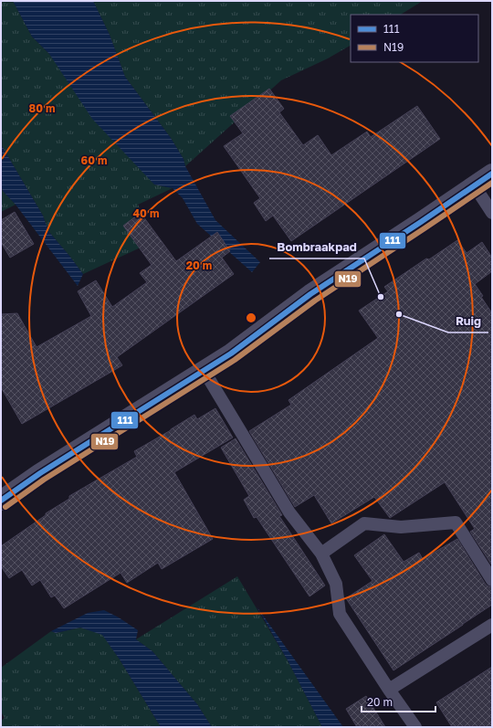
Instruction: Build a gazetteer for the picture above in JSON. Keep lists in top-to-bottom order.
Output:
{
  "places": ["Bombraakpad", "Ruig"],
  "lines": ["transit line 111", "transit line N19"],
  "legend": ["111", "N19"],
  "scale_bar": "20 m",
  "rings": [
    "80 m",
    "60 m",
    "40 m",
    "20 m"
  ]
}
